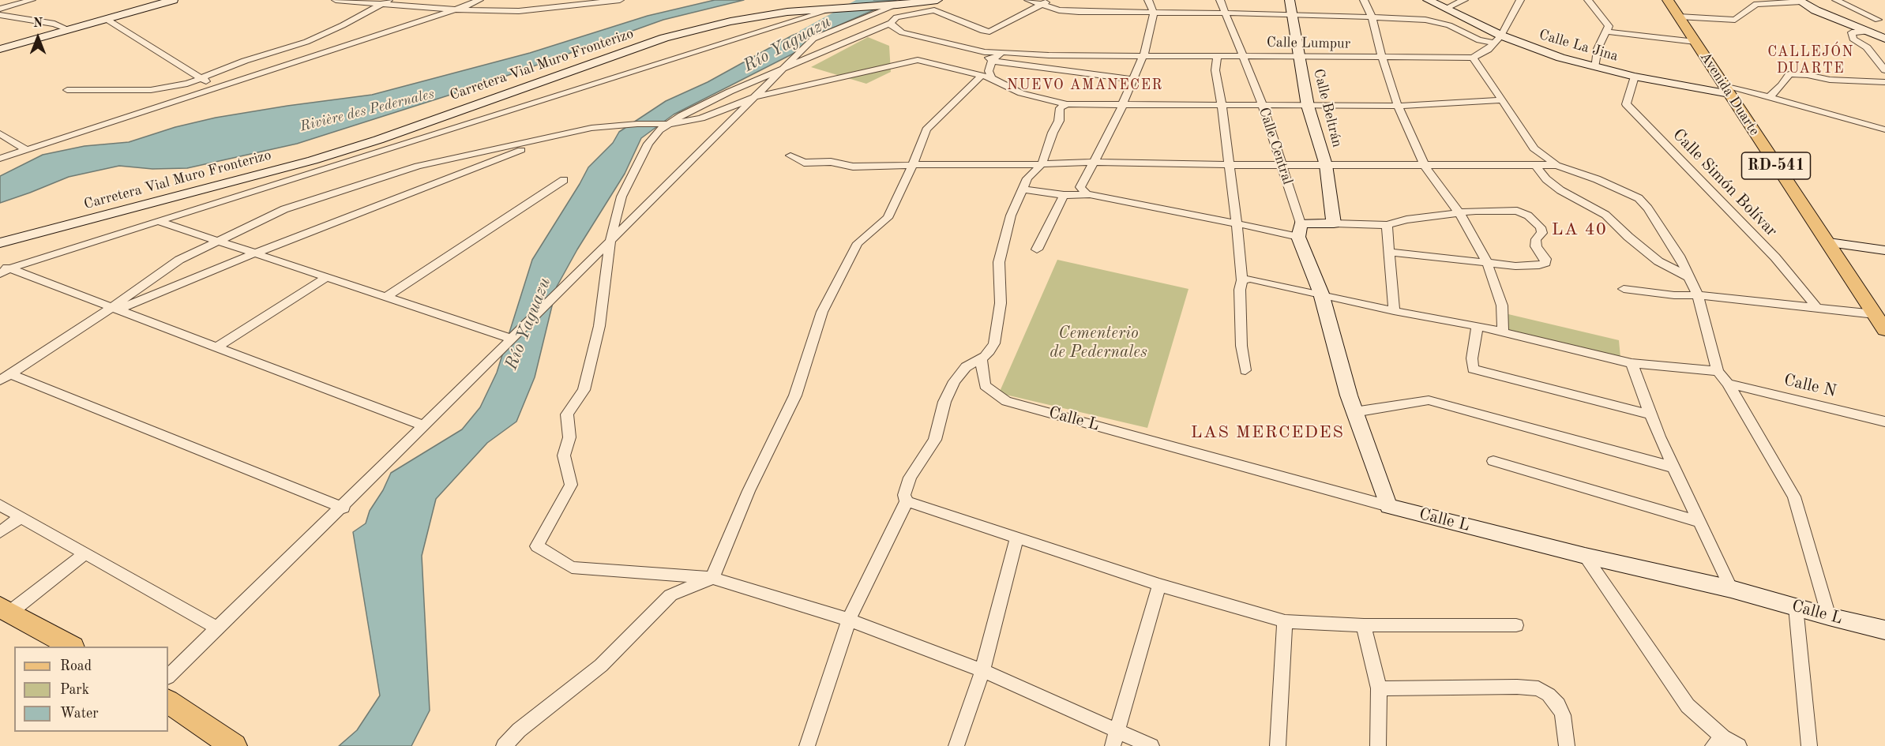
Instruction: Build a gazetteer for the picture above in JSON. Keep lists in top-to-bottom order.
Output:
{
  "streets": {
    "main road": ["Avenida Duarte", "RD-541"],
    "street": [
      "Calle Lumpur",
      "Calle La Jina",
      "Carretera Vial Muro Fronterizo",
      "Calle Beltrán",
      "Calle Central",
      "Calle Simón Bolívar",
      "Calle N",
      "Calle L"
    ]
  },
  "crossings": [
    ["Calle Lumpur", "Calle Beltrán"],
    ["Calle Lumpur", "Calle Central"],
    ["Calle La Jina", "Avenida Duarte"],
    ["Calle La Jina", "Calle Simón Bolívar"],
    ["Calle Central", "Calle L"]
  ],
  "districts": [
    "CALLEJÓN DUARTE",
    "NUEVO AMANECER",
    "LA 40",
    "LAS MERCEDES"
  ],
  "water": ["Río Yaguazu", "Rivière des Pedernales"],
  "parks": ["Cementerio de Pedernales"],
  "legend": ["Road", "Park", "Water"],
  "north": "top"
}
